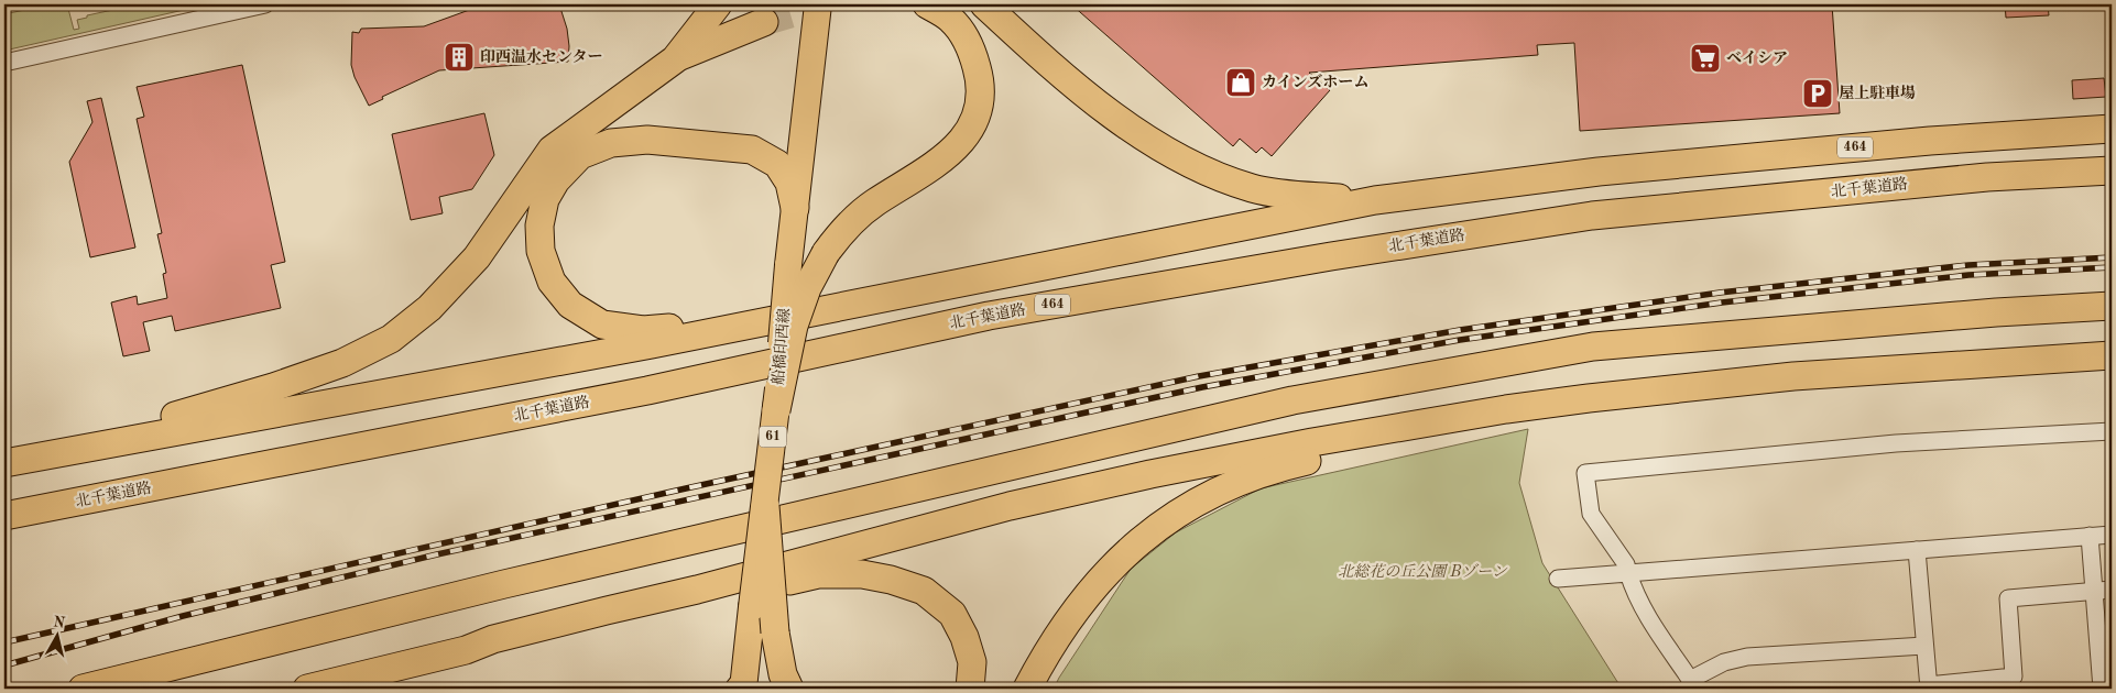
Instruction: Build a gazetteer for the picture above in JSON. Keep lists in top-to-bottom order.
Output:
{
  "streets": {
    "highway": ["464", "北千葉道路"],
    "main road": ["船橋印西線", "61"]
  },
  "parks": ["北総花の丘公園 Bゾーン"],
  "places": {
    "building": ["印西温水センター"],
    "supermarket": ["ベイシア"],
    "shop": ["カインズホーム"],
    "parking": ["屋上駐車場"]
  },
  "north": "top"
}
